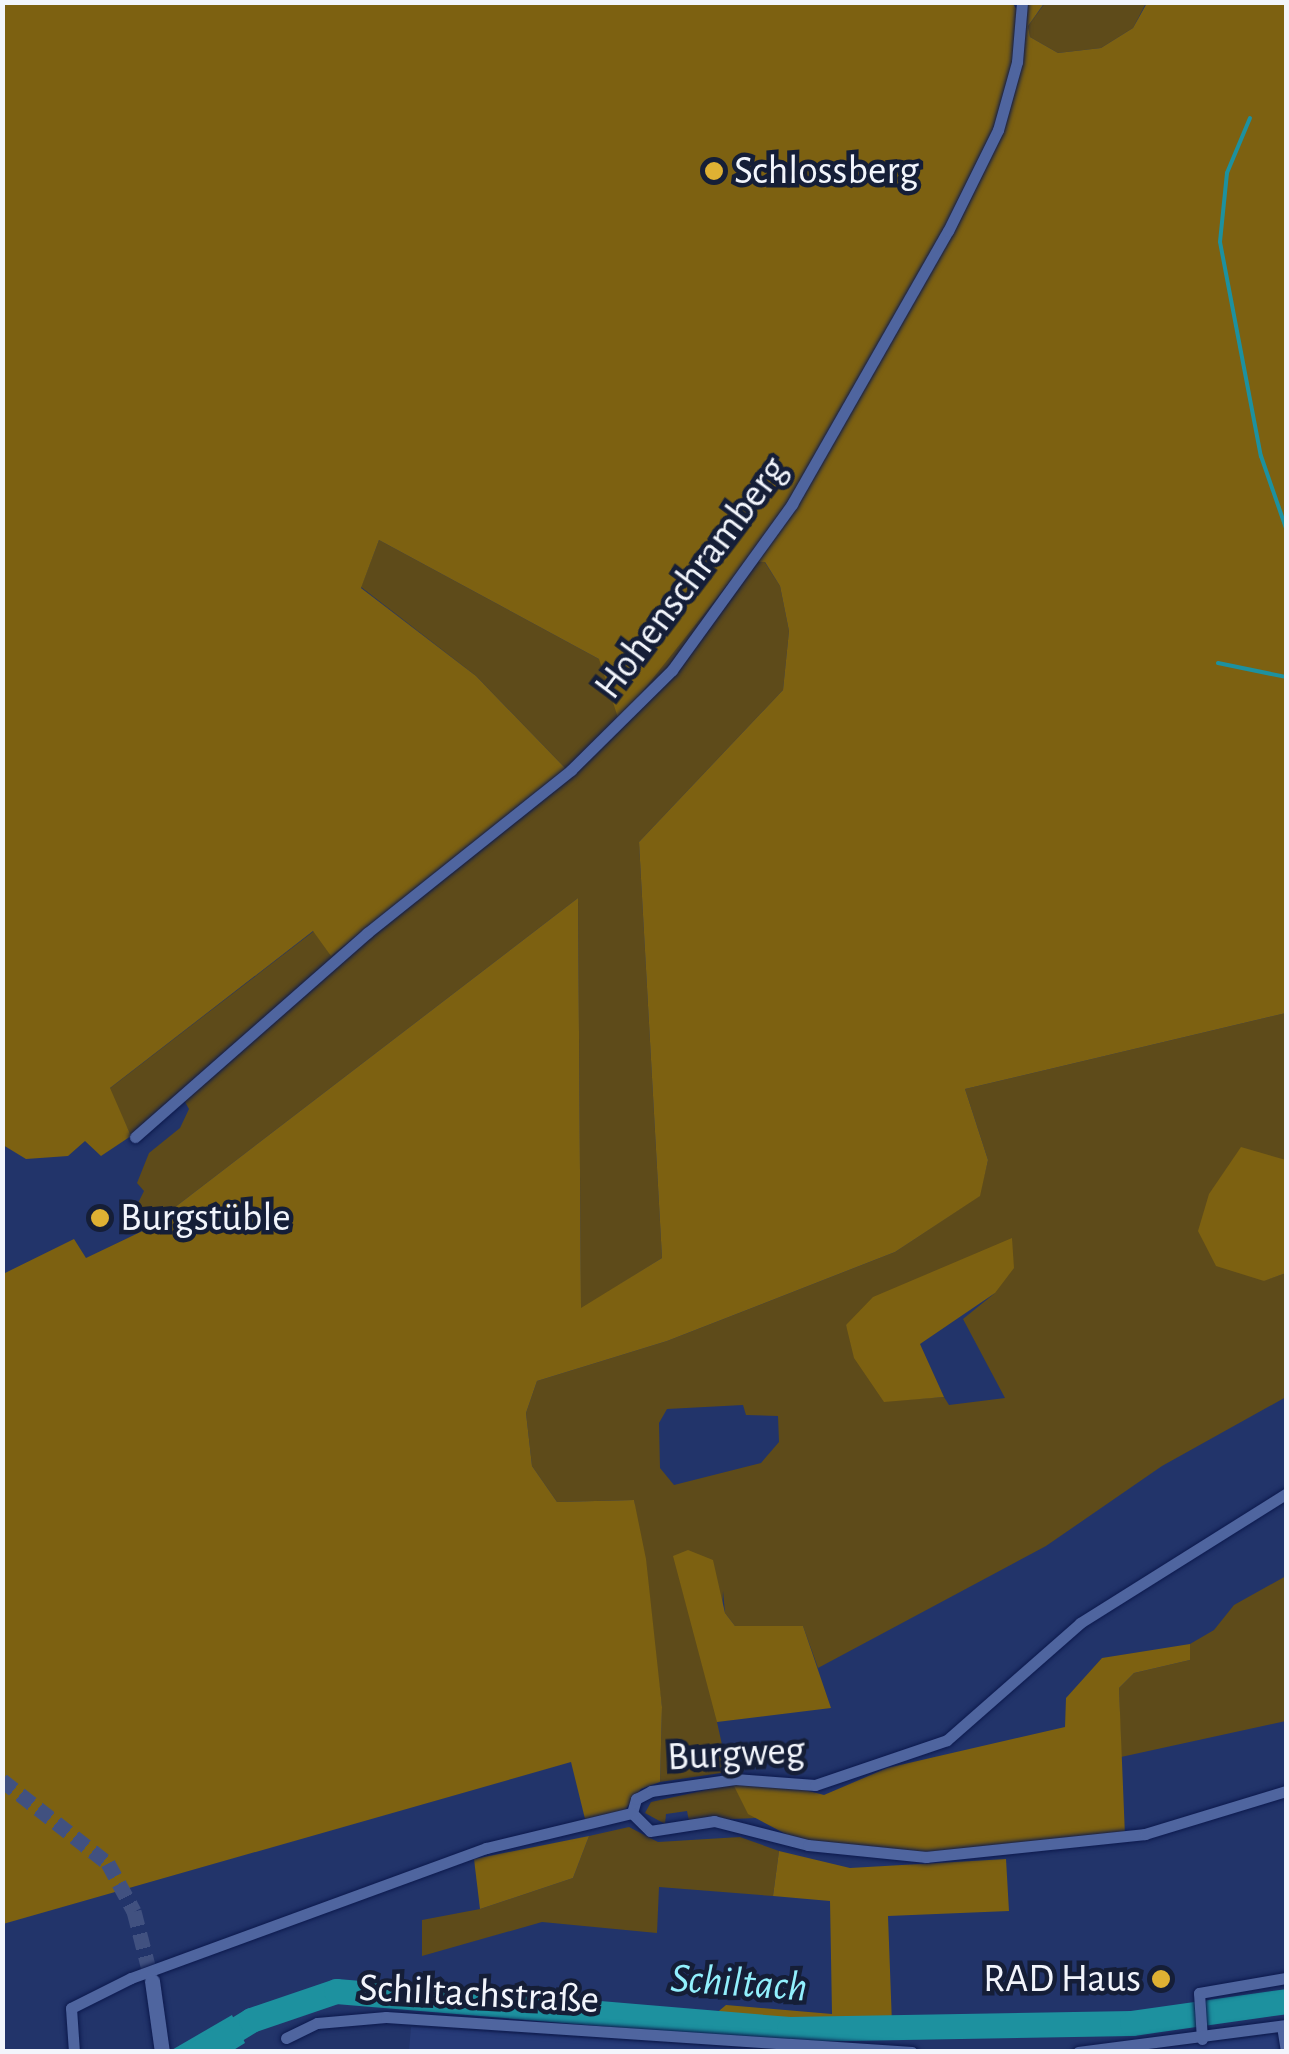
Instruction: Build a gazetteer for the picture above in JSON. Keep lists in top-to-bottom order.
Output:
{
  "streets": {
    "street": ["Hohenschramberg", "Burgweg", "Schiltachstraße"]
  },
  "water": ["Schiltach"],
  "places": ["Schlossberg", "Burgstüble", "RAD Haus"]
}
